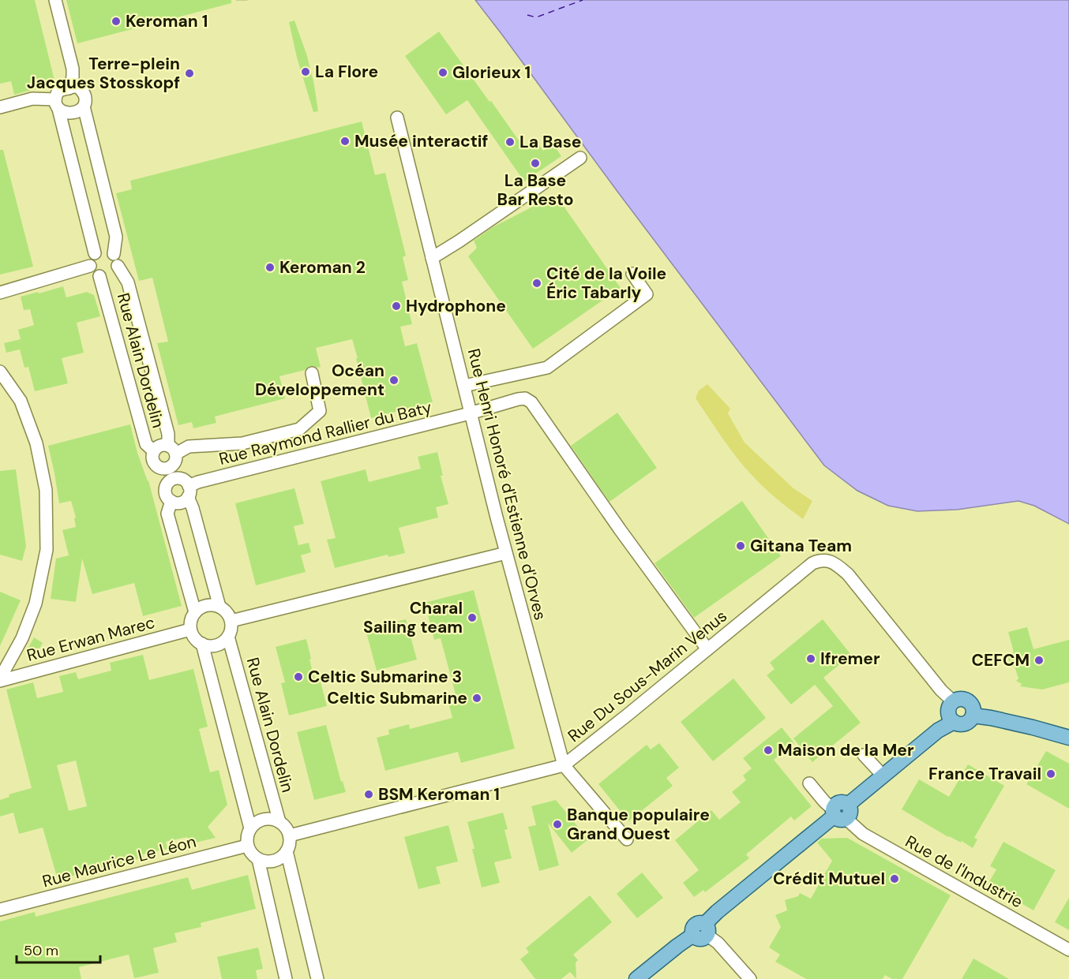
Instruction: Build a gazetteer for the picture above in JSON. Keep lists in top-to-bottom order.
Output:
{
  "streets": {
    "street": [
      "Rue Alain Dordelin",
      "Rue Raymond Rallier du Baty",
      "Rue Henri Honoré d'Estienne d'Orves",
      "Rue Erwan Marec",
      "Rue Du Sous-Marin Venus",
      "Rue Maurice Le Léon",
      "Rue de l'Industrie"
    ]
  },
  "crossings": [
    ["Rue Alain Dordelin", "Rue Erwan Marec"],
    ["Rue Alain Dordelin", "Rue Du Sous-Marin Venus"],
    ["Rue Alain Dordelin", "Rue Maurice Le Léon"],
    ["Rue Raymond Rallier du Baty", "Rue Henri Honoré d'Estienne d'Orves"],
    ["Rue Raymond Rallier du Baty", "Rue Du Sous-Marin Venus"],
    ["Rue Henri Honoré d'Estienne d'Orves", "Rue Du Sous-Marin Venus"],
    ["Rue Du Sous-Marin Venus", "Rue Maurice Le Léon"]
  ],
  "places": [
    "Keroman 1",
    "La Flore",
    "Glorieux 1",
    "Terre-plein Jacques Stosskopf",
    "Musée interactif",
    "La Base",
    "La Base Bar Resto",
    "Keroman 2",
    "Cité de la Voile Éric Tabarly",
    "Hydrophone",
    "Océan Développement",
    "Gitana Team",
    "Charal Sailing team",
    "Ifremer",
    "CEFCM",
    "Celtic Submarine 3",
    "Celtic Submarine",
    "Maison de la Mer",
    "France Travail",
    "BSM Keroman 1",
    "Banque populaire Grand Ouest",
    "Crédit Mutuel"
  ],
  "scale_bar": "50 m"
}
